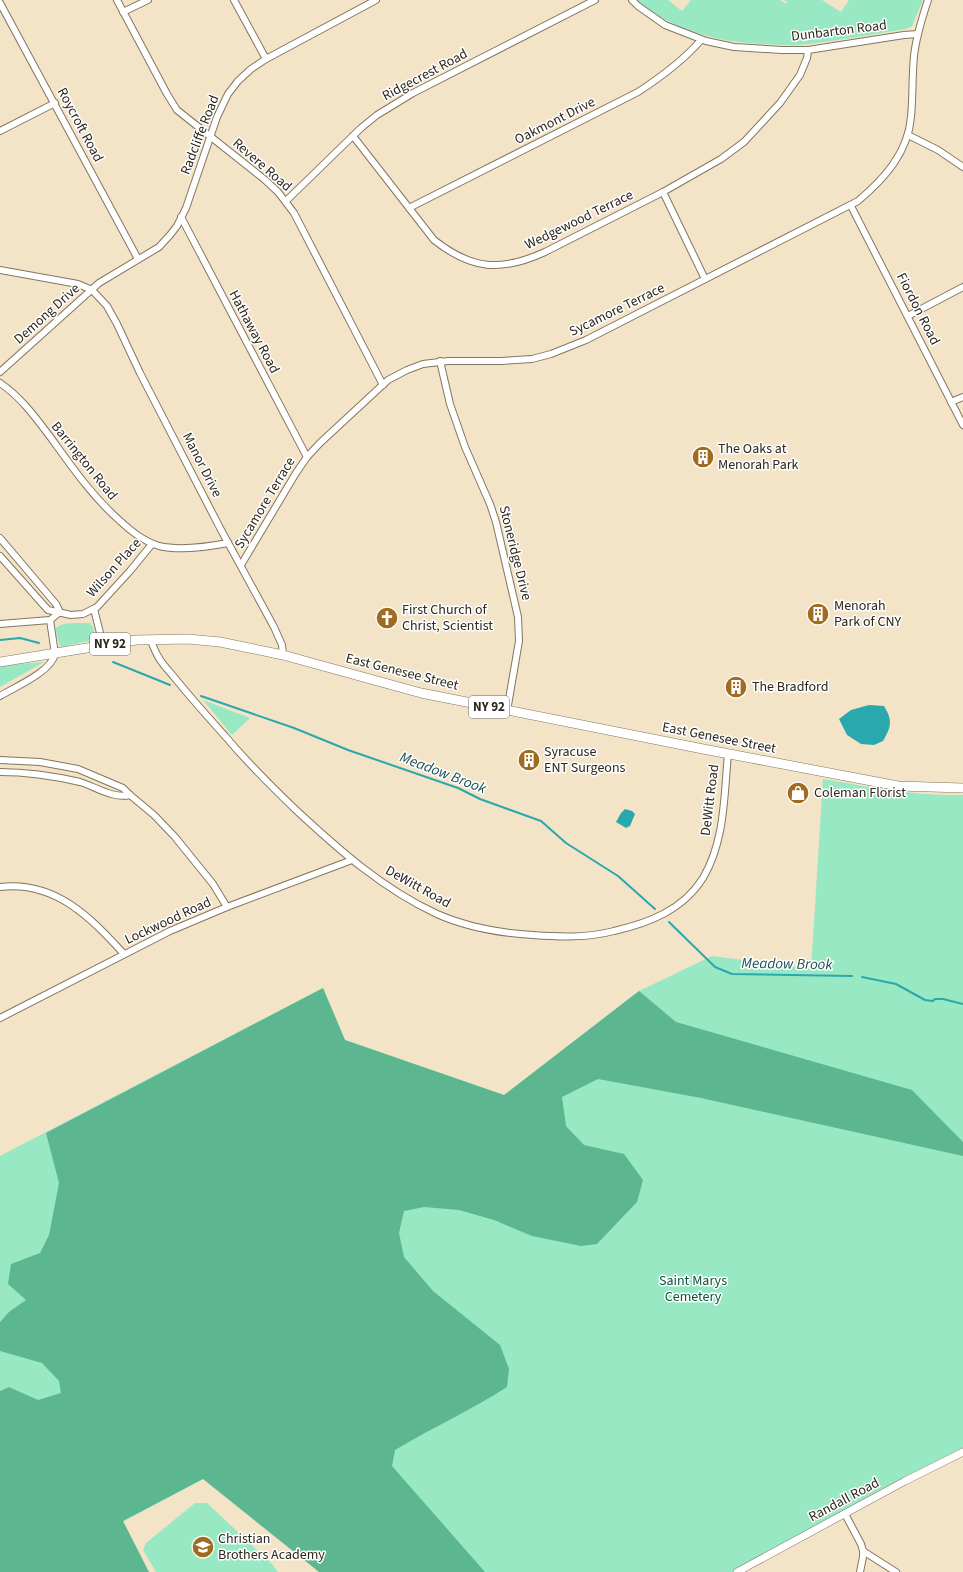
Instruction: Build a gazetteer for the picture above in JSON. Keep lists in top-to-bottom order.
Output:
{
  "streets": {
    "main road": ["NY 92", "East Genesee Street"],
    "street": [
      "Dunbarton Road",
      "Ridgecrest Road",
      "Oakmont Drive",
      "Roycroft Road",
      "Radcliffe Road",
      "Revere Road",
      "Wedgewood Terrace",
      "Fiordon Road",
      "Sycamore Terrace",
      "Demong Drive",
      "Hathaway Road",
      "Barrington Road",
      "Manor Drive",
      "Stoneridge Drive",
      "Wilson Place",
      "DeWitt Road",
      "Lockwood Road",
      "Randall Road"
    ]
  },
  "crossings": [
    ["Dunbarton Road", "Oakmont Drive"],
    ["Dunbarton Road", "Wedgewood Terrace"],
    ["Dunbarton Road", "Sycamore Terrace"],
    ["Ridgecrest Road", "Revere Road"],
    ["Ridgecrest Road", "Wedgewood Terrace"],
    ["Oakmont Drive", "Wedgewood Terrace"],
    ["Roycroft Road", "Radcliffe Road"],
    ["Radcliffe Road", "Revere Road"],
    ["Radcliffe Road", "Demong Drive"],
    ["Radcliffe Road", "Hathaway Road"],
    ["Radcliffe Road", "Manor Drive"],
    ["Revere Road", "Sycamore Terrace"],
    ["Fiordon Road", "Sycamore Terrace"],
    ["Sycamore Terrace", "Hathaway Road"],
    ["Sycamore Terrace", "Manor Drive"],
    ["Sycamore Terrace", "Stoneridge Drive"],
    ["Demong Drive", "Manor Drive"],
    ["Barrington Road", "Manor Drive"],
    ["Barrington Road", "Wilson Place"],
    ["Manor Drive", "East Genesee Street"],
    ["Stoneridge Drive", "East Genesee Street"],
    ["East Genesee Street", "DeWitt Road"],
    ["DeWitt Road", "Lockwood Road"]
  ],
  "water": ["Meadow Brook"],
  "parks": ["Saint Marys Cemetery"],
  "places": {
    "building": [
      "The Oaks at Menorah Park",
      "Menorah Park of CNY",
      "The Bradford",
      "Syracuse ENT Surgeons"
    ],
    "church": ["First Church of Christ, Scientist"],
    "shop": ["Coleman Florist"],
    "school or university": ["Christian Brothers Academy"]
  }
}
